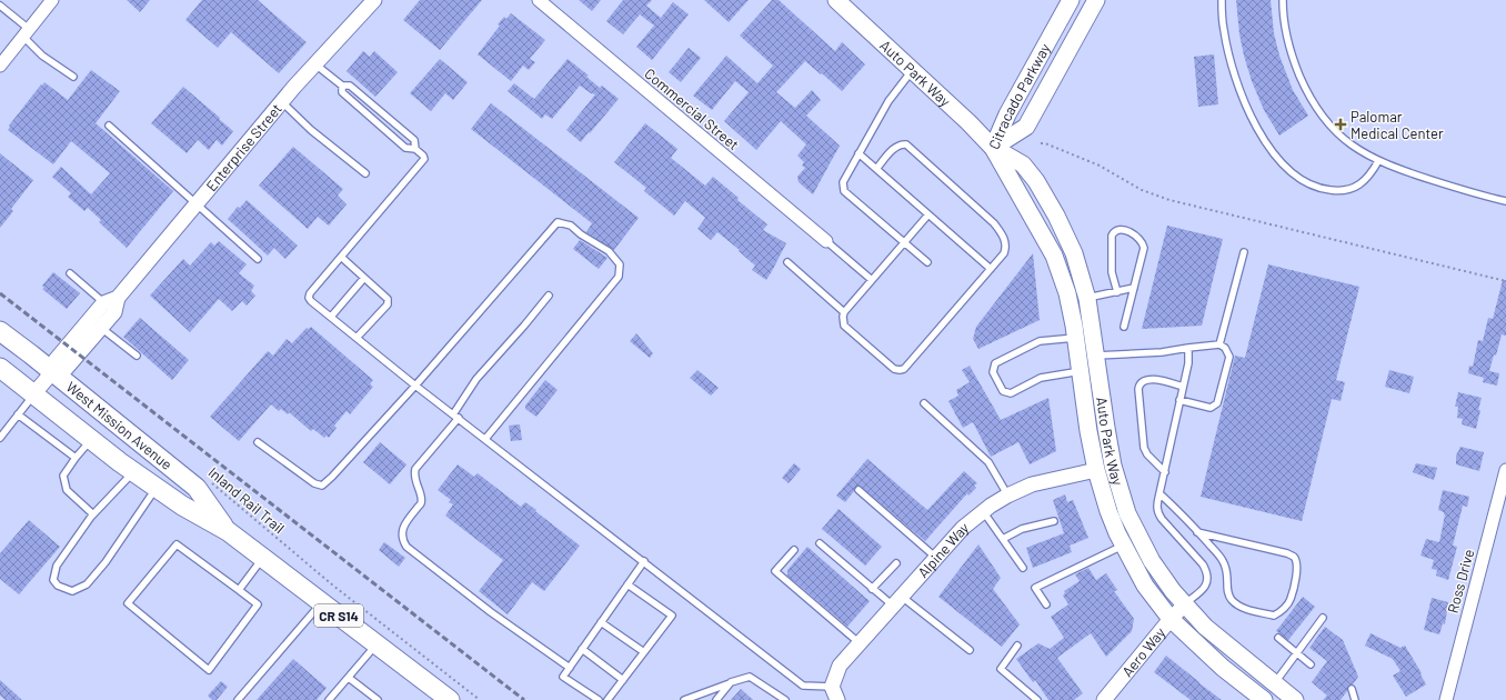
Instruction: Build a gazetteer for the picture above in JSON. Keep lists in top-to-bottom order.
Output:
{
  "streets": {
    "main road": [
      "Auto Park Way",
      "Citracado Parkway",
      "West Mission Avenue",
      "CR S14"
    ],
    "street": [
      "Commercial Street",
      "Enterprise Street",
      "Alpine Way",
      "Ross Drive",
      "Aero Way"
    ],
    "path": ["Inland Rail Trail"]
  },
  "crossings": [
    ["Auto Park Way", "Citracado Parkway"],
    ["Auto Park Way", "Alpine Way"],
    ["Auto Park Way", "Aero Way"],
    ["Enterprise Street", "West Mission Avenue"]
  ],
  "places": {
    "health": ["Palomar Medical Center"]
  }
}
